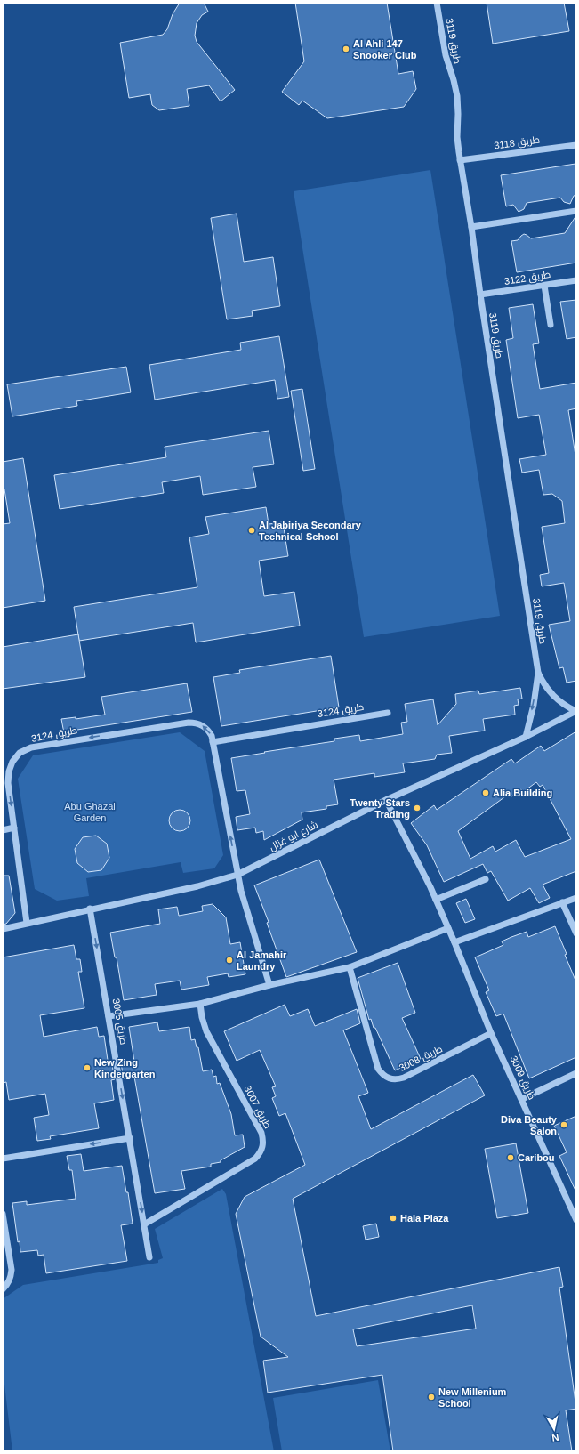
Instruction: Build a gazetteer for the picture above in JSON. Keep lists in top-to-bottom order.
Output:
{
  "streets": {
    "street": [
      "طريق 3119",
      "طريق 3118",
      "طريق 3122",
      "طريق 3124",
      "شارع ابو غزال",
      "طريق 3005",
      "طريق 3008",
      "طريق 3009",
      "طريق 3007"
    ]
  },
  "crossings": [
    ["طريق 3119", "طريق 3118"],
    ["طريق 3119", "طريق 3122"],
    ["طريق 3124", "شارع ابو غزال"],
    ["شارع ابو غزال", "طريق 3005"],
    ["شارع ابو غزال", "طريق 3009"],
    ["طريق 3005", "طريق 3007"],
    ["طريق 3008", "طريق 3009"]
  ],
  "one_way": ["طريق 3005"],
  "parks": ["Abu Ghazal Garden"],
  "places": [
    "Al Ahli 147 Snooker Club",
    "Al Jabiriya Secondary Technical School",
    "Alia Building",
    "Twenty Stars Trading",
    "Al Jamahir Laundry",
    "New Zing Kindergarten",
    "Diva Beauty Salon",
    "Caribou",
    "Hala Plaza",
    "New Millenium School"
  ],
  "north": "bottom"
}
